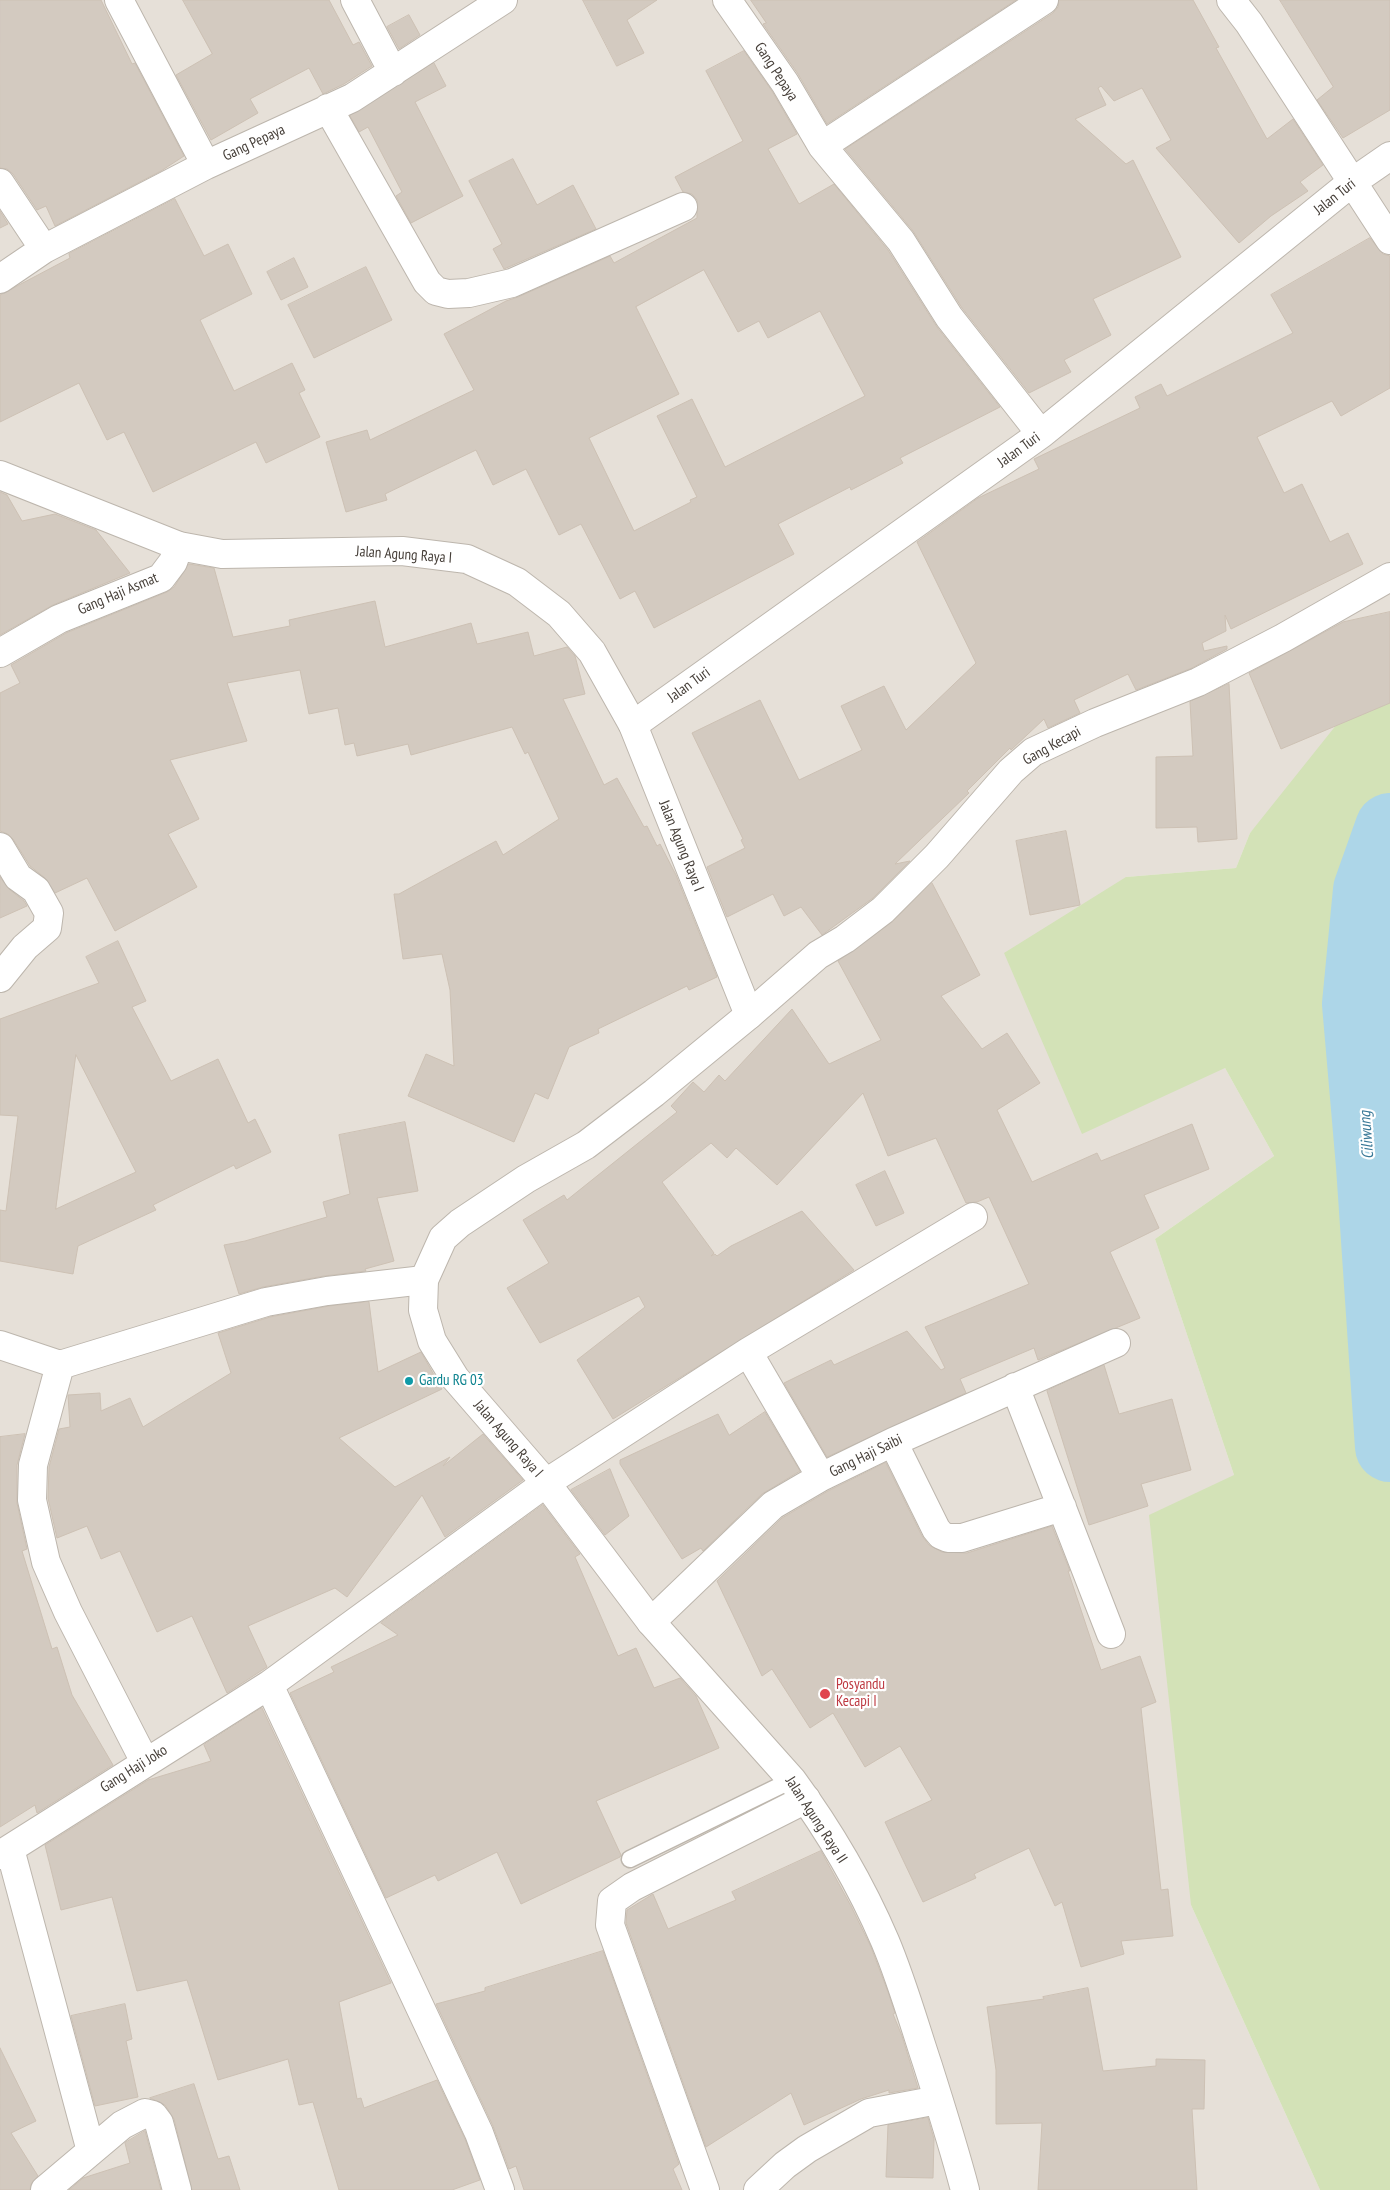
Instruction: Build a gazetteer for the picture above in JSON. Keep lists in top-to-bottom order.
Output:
{
  "streets": {
    "street": [
      "Gang Pepaya",
      "Jalan Turi",
      "Jalan Agung Raya I",
      "Gang Haji Asmat",
      "Gang Kecapi",
      "Gang Haji Saibi",
      "Gang Haji Joko",
      "Jalan Agung Raya II"
    ]
  },
  "crossings": [
    ["Gang Pepaya", "Jalan Turi"],
    ["Jalan Turi", "Jalan Agung Raya I"],
    ["Jalan Agung Raya I", "Gang Haji Asmat"],
    ["Jalan Agung Raya I", "Gang Kecapi"],
    ["Jalan Agung Raya I", "Gang Haji Joko"],
    ["Jalan Agung Raya I", "Jalan Agung Raya II"],
    ["Gang Haji Saibi", "Jalan Agung Raya II"],
    ["Gang Haji Joko", "Jalan Agung Raya II"]
  ],
  "water": ["Ciliwung"],
  "places": ["Gardu RG 03", "Posyandu Kecapi I"]
}
